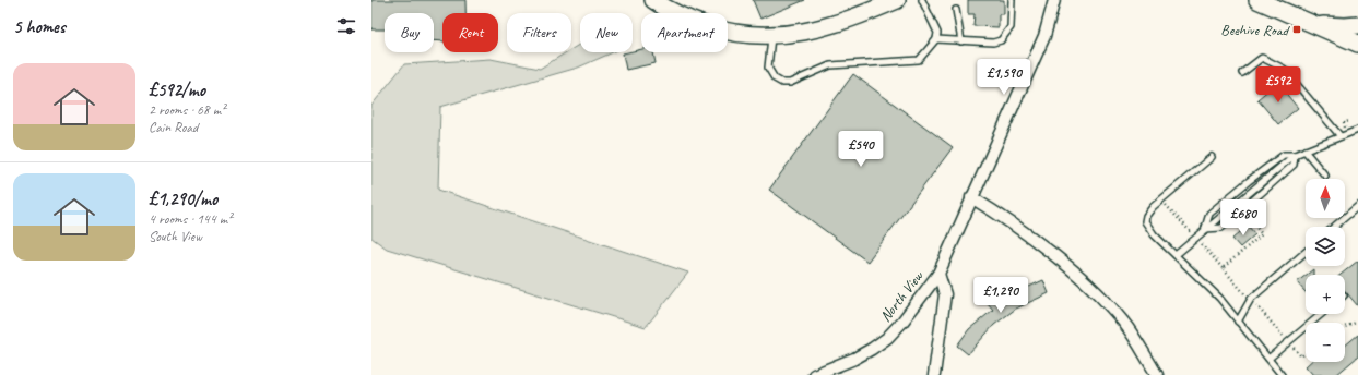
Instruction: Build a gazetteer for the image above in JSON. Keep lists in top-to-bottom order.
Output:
{
  "streets": {
    "street": ["North View"]
  },
  "places": {
    "transit": ["Beehive Road"]
  },
  "north": "top",
  "page": {
    "heading": "5 homes",
    "chip": [
      "Buy",
      "Rent",
      "Filters",
      "New",
      "Apartment"
    ],
    "list": [
      {
        "name": "£592/mo",
        "note": "2 rooms · 68 m² · Cain Road"
      },
      {
        "name": "£1,290/mo",
        "note": "4 rooms · 144 m² · South View"
      }
    ],
    "price": [
      "£1,590",
      "£592",
      "£540",
      "£680",
      "£1,290"
    ],
    "map_buttons": ["+", "−"]
  }
}
